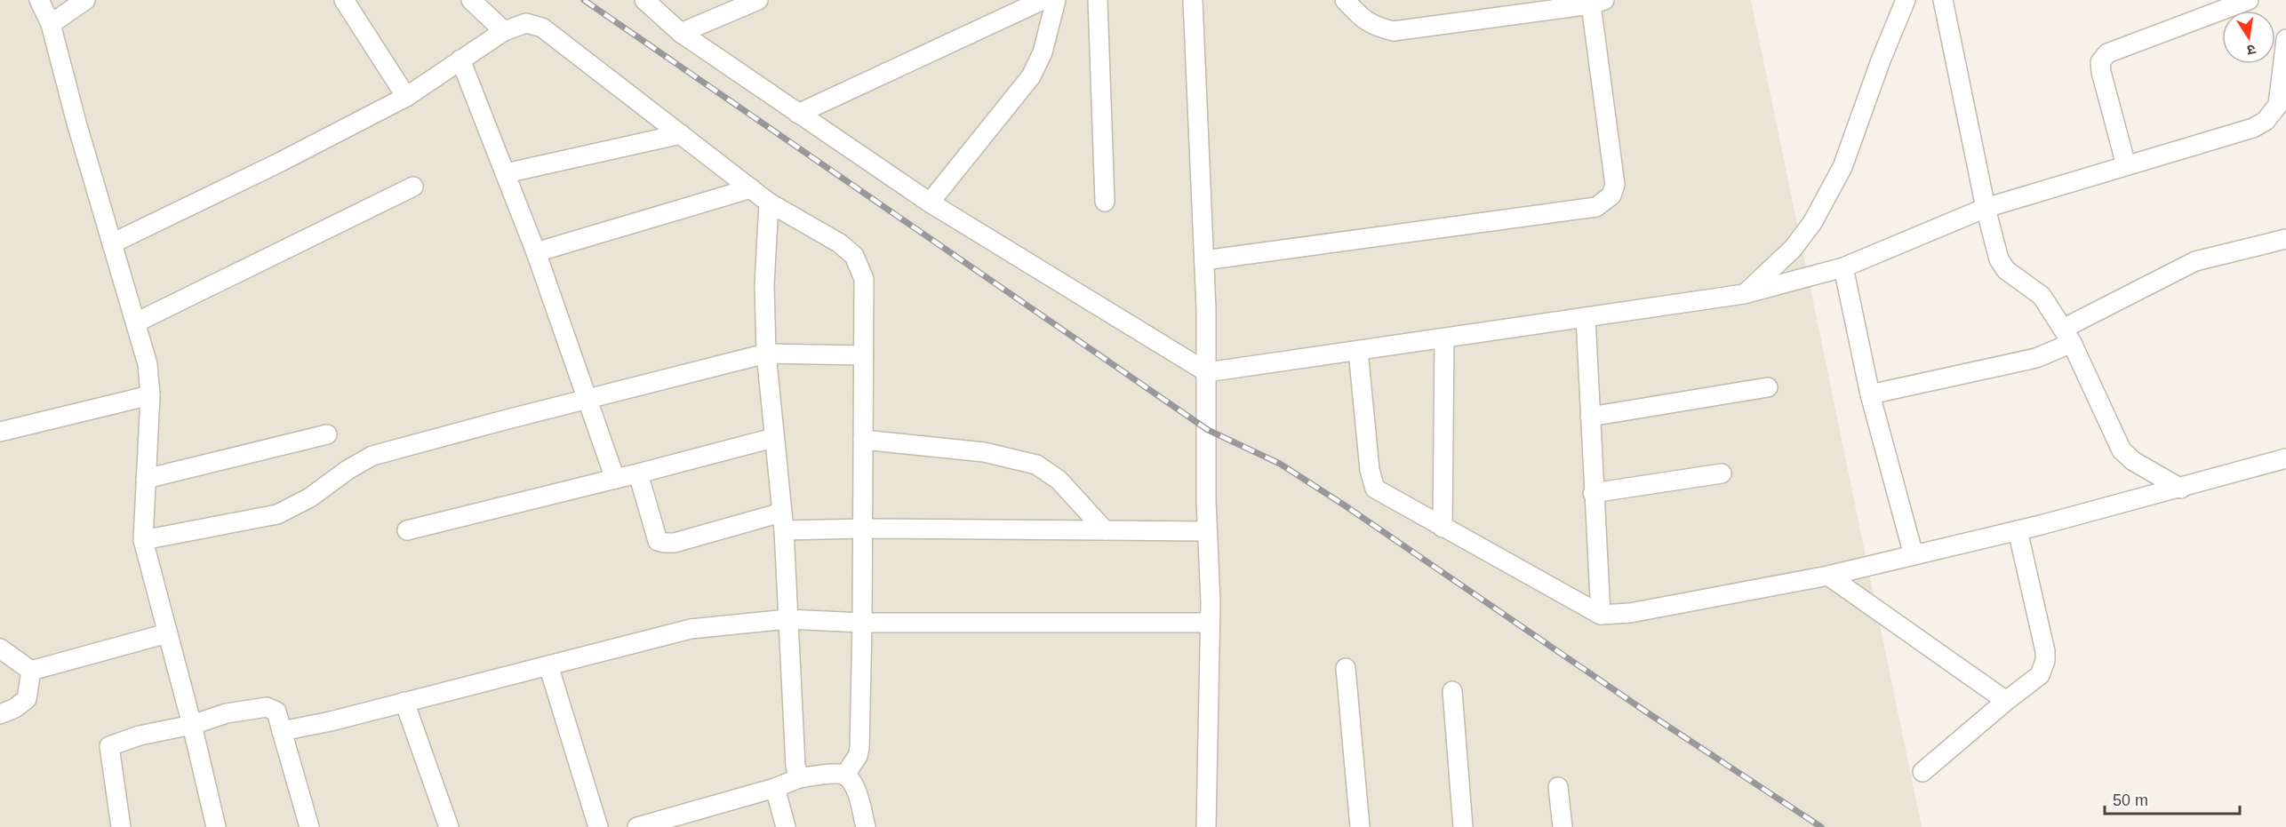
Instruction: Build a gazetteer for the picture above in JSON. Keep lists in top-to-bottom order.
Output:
{
  "scale_bar": "50 m",
  "north": "bottom"
}
